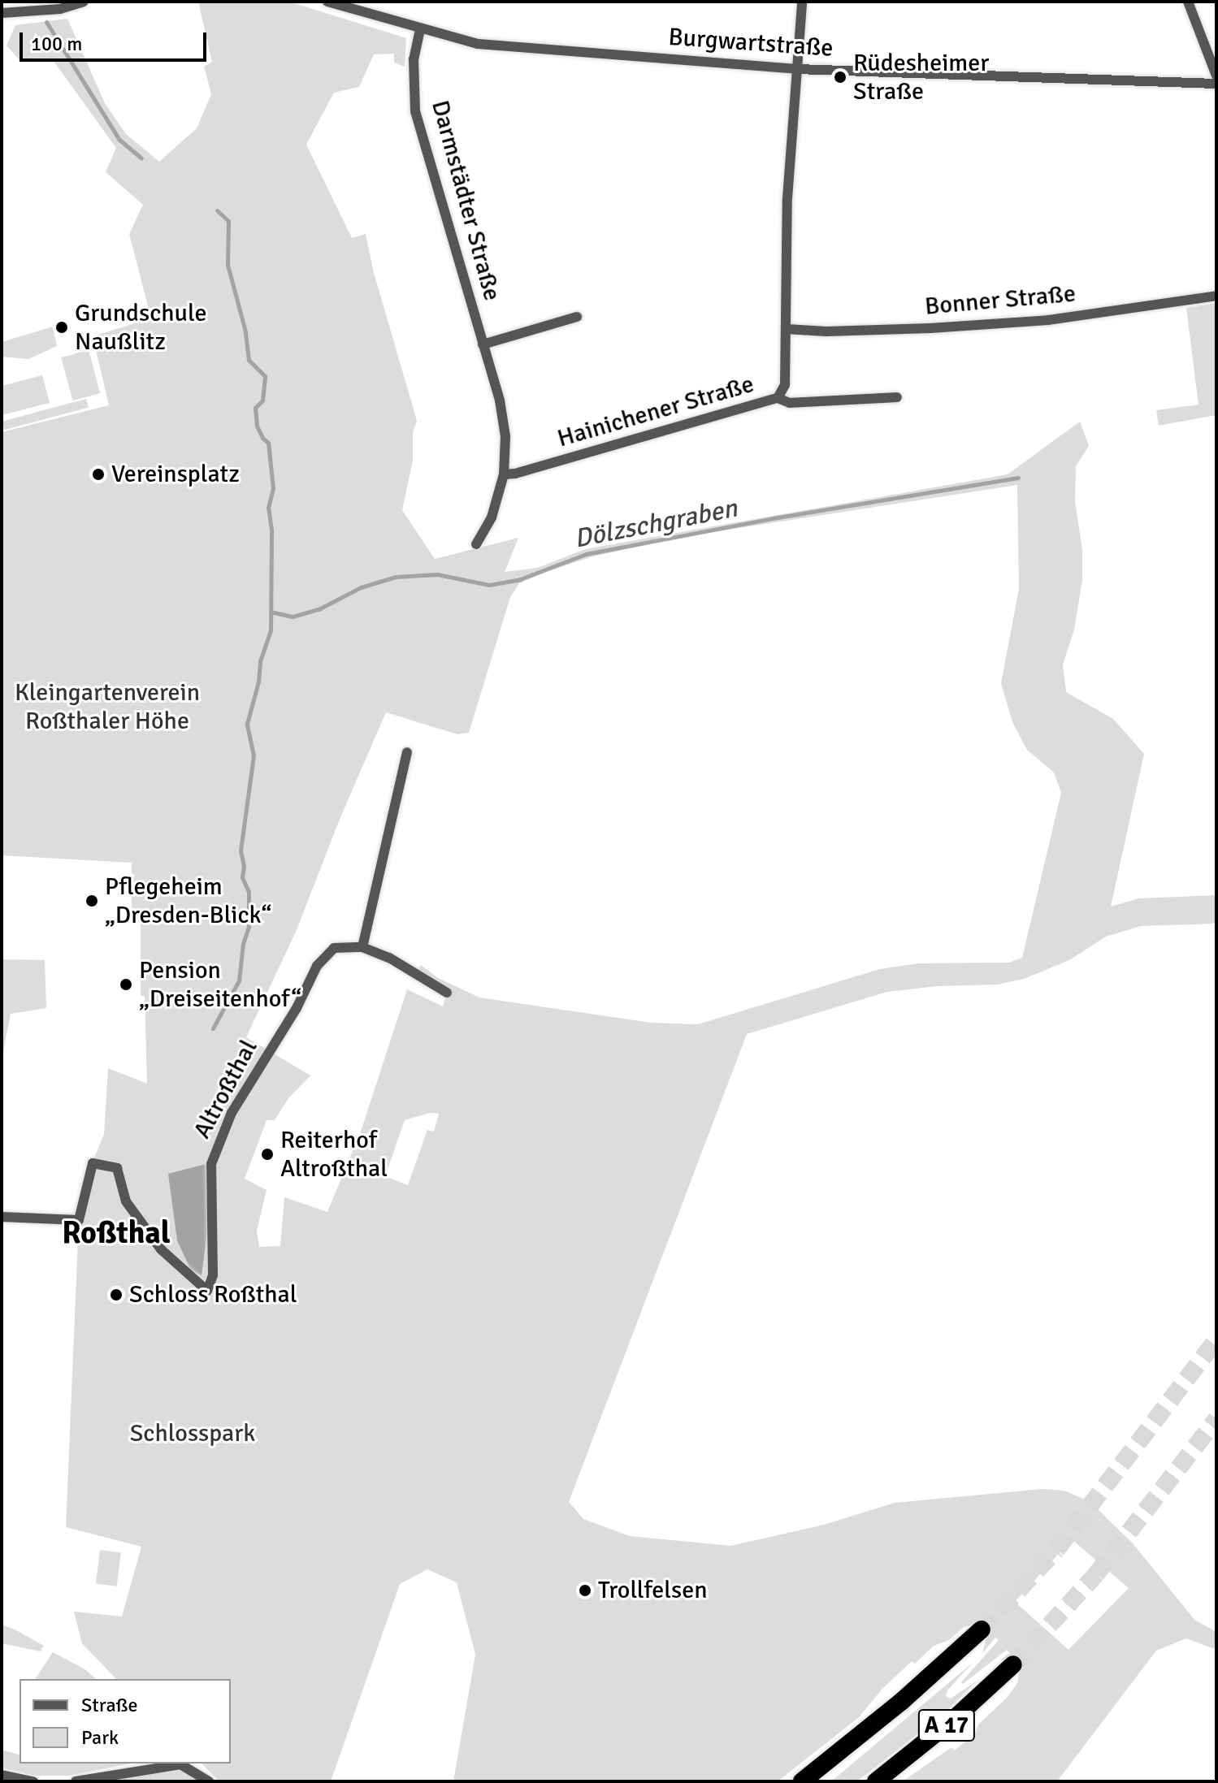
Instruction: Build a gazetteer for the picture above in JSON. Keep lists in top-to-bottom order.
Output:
{
  "streets": {
    "highway": ["A 17"],
    "street": [
      "Burgwartstraße",
      "Darmstädter Straße",
      "Bonner Straße",
      "Hainichener Straße",
      "Altroßthal"
    ]
  },
  "crossings": [
    ["Burgwartstraße", "Darmstädter Straße"],
    ["Darmstädter Straße", "Hainichener Straße"]
  ],
  "districts": ["Roßthal"],
  "water": ["Dölzschgraben"],
  "parks": ["Kleingartenverein Roßthaler Höhe", "Schlosspark"],
  "places": [
    "Rüdesheimer Straße",
    "Grundschule Naußlitz",
    "Vereinsplatz",
    "Pflegeheim „Dresden-Blick“",
    "Pension „Dreiseitenhof“",
    "Reiterhof Altroßthal",
    "Schloss Roßthal",
    "Trollfelsen"
  ],
  "legend": ["Straße", "Park"],
  "scale_bar": "100 m"
}
